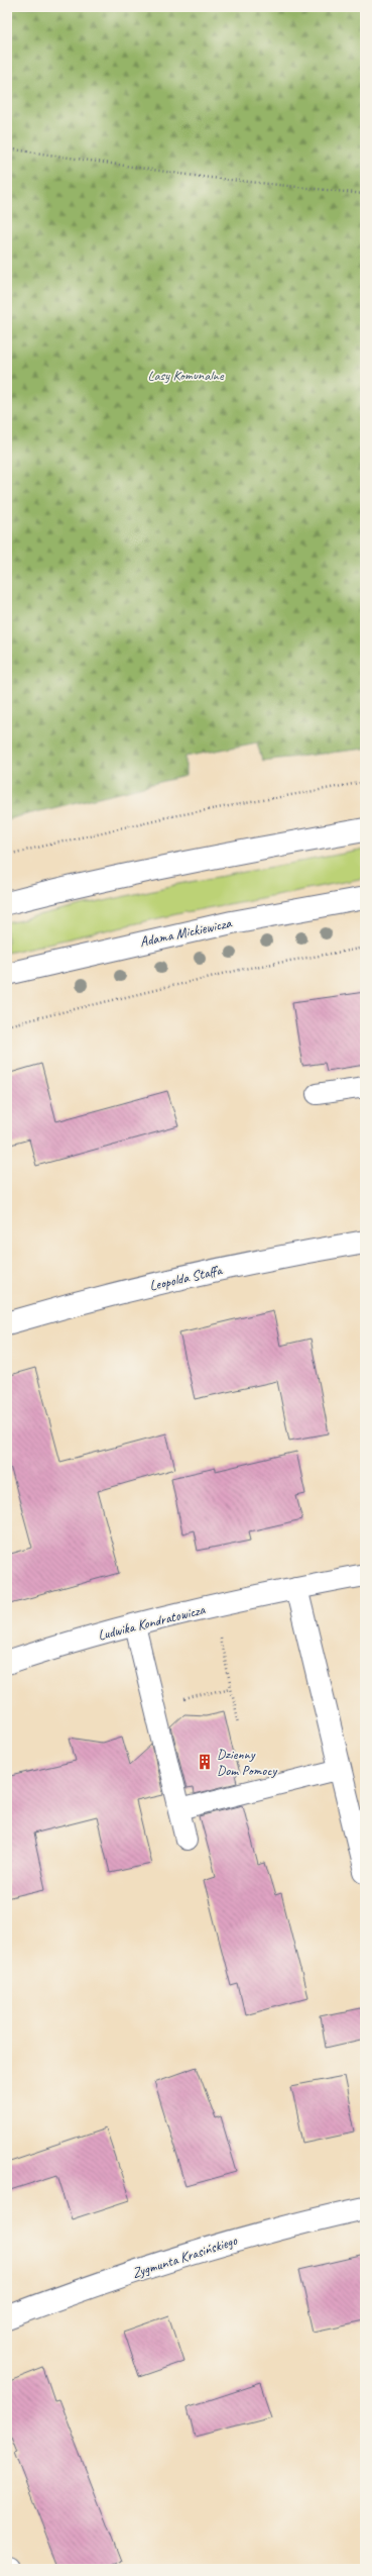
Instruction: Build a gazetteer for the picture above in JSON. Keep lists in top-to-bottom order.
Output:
{
  "streets": {
    "street": [
      "Adama Mickiewicza",
      "Leopolda Staffa",
      "Ludwika Kondratowicza",
      "Zygmunta Krasińskiego"
    ]
  },
  "parks": ["Lasy Komunalne"],
  "places": {
    "building": ["Dzienny Dom Pomocy"]
  }
}
